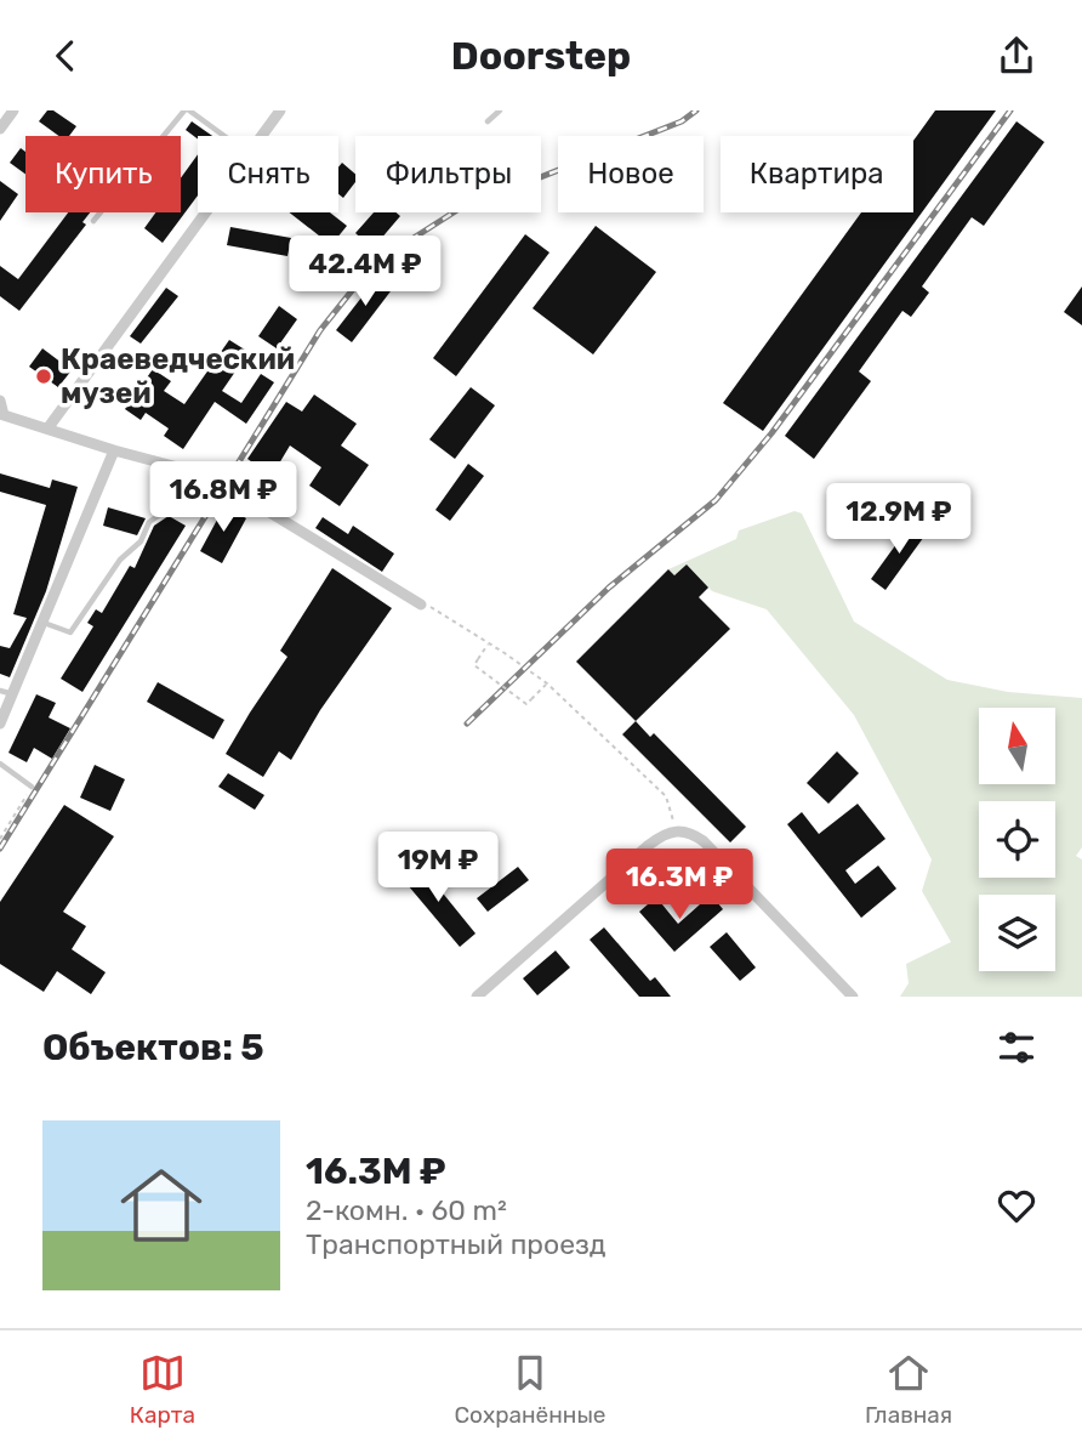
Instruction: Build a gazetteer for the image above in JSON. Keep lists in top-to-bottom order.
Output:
{
  "places": ["Краеведческий музей"],
  "north": "top",
  "page": {
    "header": "Doorstep",
    "chip": [
      "Купить",
      "Снять",
      "Фильтры",
      "Новое",
      "Квартира"
    ],
    "price": [
      "42.4M ₽",
      "16.8M ₽",
      "12.9M ₽",
      "19M ₽",
      "16.3M ₽"
    ],
    "heading": "Объектов: 5",
    "list": [
      {
        "name": "16.3M ₽",
        "note": "2-комн. · 60 m² · Транспортный проезд"
      }
    ],
    "tabs": ["Карта", "Сохранённые", "Главная"]
  }
}
